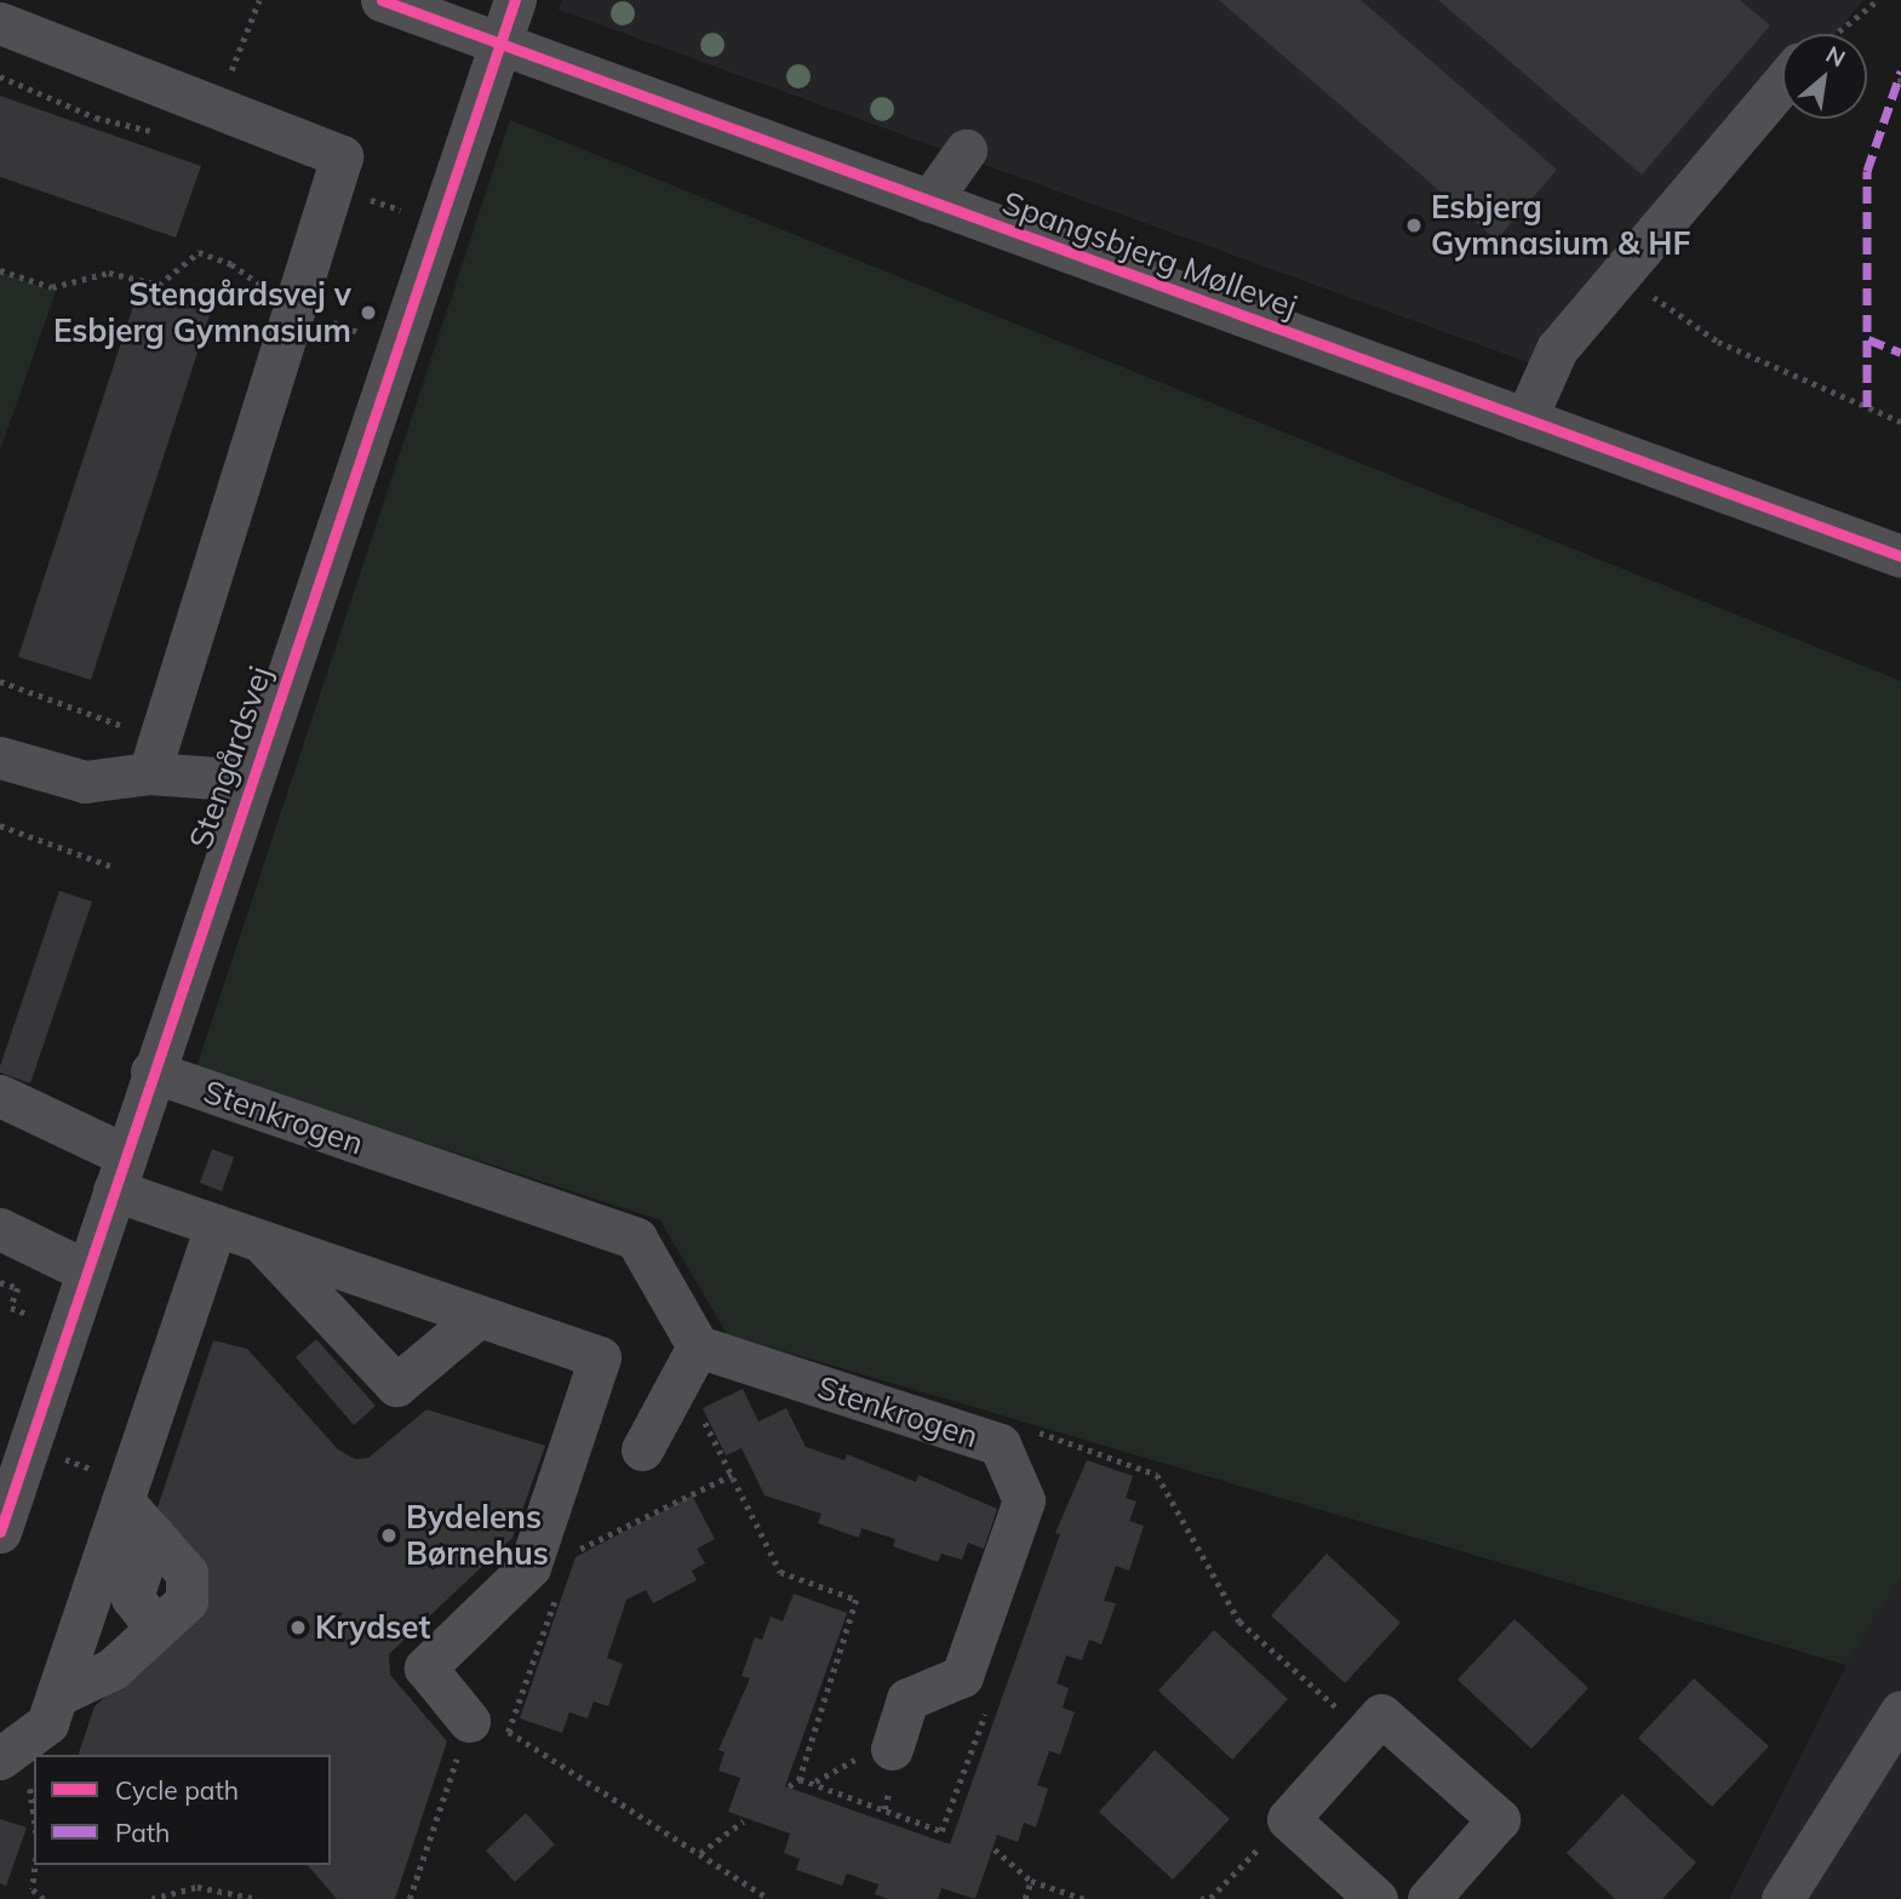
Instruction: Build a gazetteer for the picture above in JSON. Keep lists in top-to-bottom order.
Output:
{
  "streets": {
    "street": ["Spangsbjerg Møllevej", "Stengårdsvej", "Stenkrogen"]
  },
  "crossings": [
    ["Spangsbjerg Møllevej", "Stengårdsvej"],
    ["Stengårdsvej", "Stenkrogen"]
  ],
  "places": [
    "Esbjerg Gymnasium & HF",
    "Stengårdsvej v Esbjerg Gymnasium",
    "Bydelens Børnehus",
    "Krydset"
  ],
  "legend": ["Cycle path", "Path"],
  "north": "top right"
}
